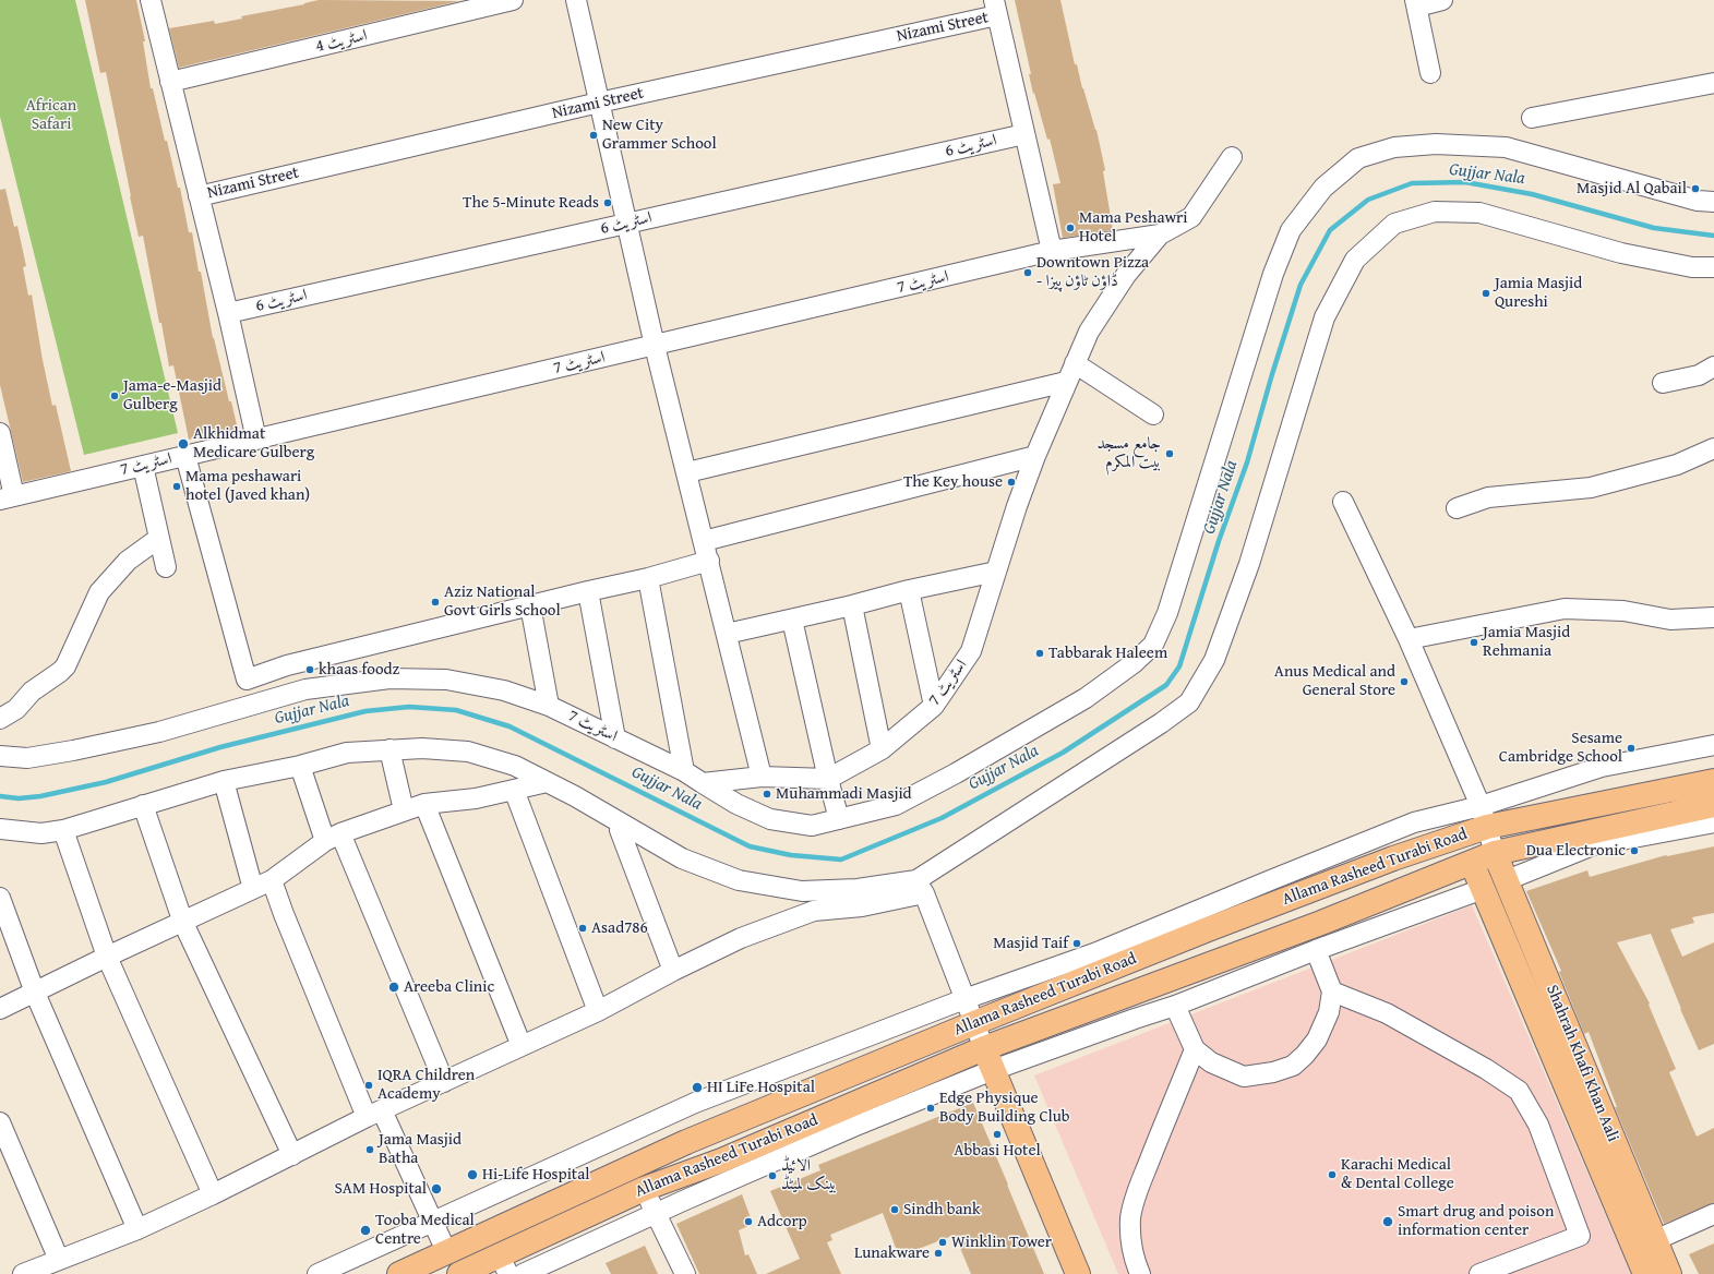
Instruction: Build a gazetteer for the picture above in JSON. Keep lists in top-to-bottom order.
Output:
{
  "streets": {
    "main road": ["Allama Rasheed Turabi Road", "Shahrah Khafi Khan Aali"],
    "street": [
      "Nizami Street",
      "اسٹریٹ 4",
      "اسٹریٹ 6",
      "اسٹریٹ 7"
    ]
  },
  "crossings": [
    ["Allama Rasheed Turabi Road", "Shahrah Khafi Khan Aali"]
  ],
  "water": ["Gujjar Nala"],
  "parks": ["African Safari"],
  "places": [
    "New City Grammer School",
    "Masjid Al Qabail",
    "The 5-Minute Reads",
    "Mama Peshawri Hotel",
    "Downtown Pizza - ڈاؤن ٹاؤن پیزا",
    "Jamia Masjid Qureshi",
    "Jama-e-Masjid Gulberg",
    "Alkhidmat Medicare Gulberg",
    "جامع مسجد بیت المکرم",
    "The Key house",
    "Mama peshawari hotel (Javed khan)",
    "Aziz National Govt Girls School",
    "Jamia Masjid Rehmania",
    "Tabbarak Haleem",
    "khaas foodz",
    "Anus Medical and General Store",
    "Sesame Cambridge School",
    "Muhammadi Masjid",
    "Dua Electronic",
    "Asad786",
    "Masjid Taif",
    "Areeba Clinic",
    "IQRA Children Academy",
    "HI LiFe Hospital",
    "Edge Physique Body Building Club",
    "Abbasi Hotel",
    "Jama Masjid Batha",
    "Hi-Life Hospital",
    "Karachi Medical & Dental College",
    "الائیڈ بینک لمیٹڈ",
    "SAM Hospital",
    "Sindh bank",
    "Adcorp",
    "Smart drug and poison information center",
    "Tooba Medical Centre",
    "Winklin Tower",
    "Lunakware"
  ]
}
